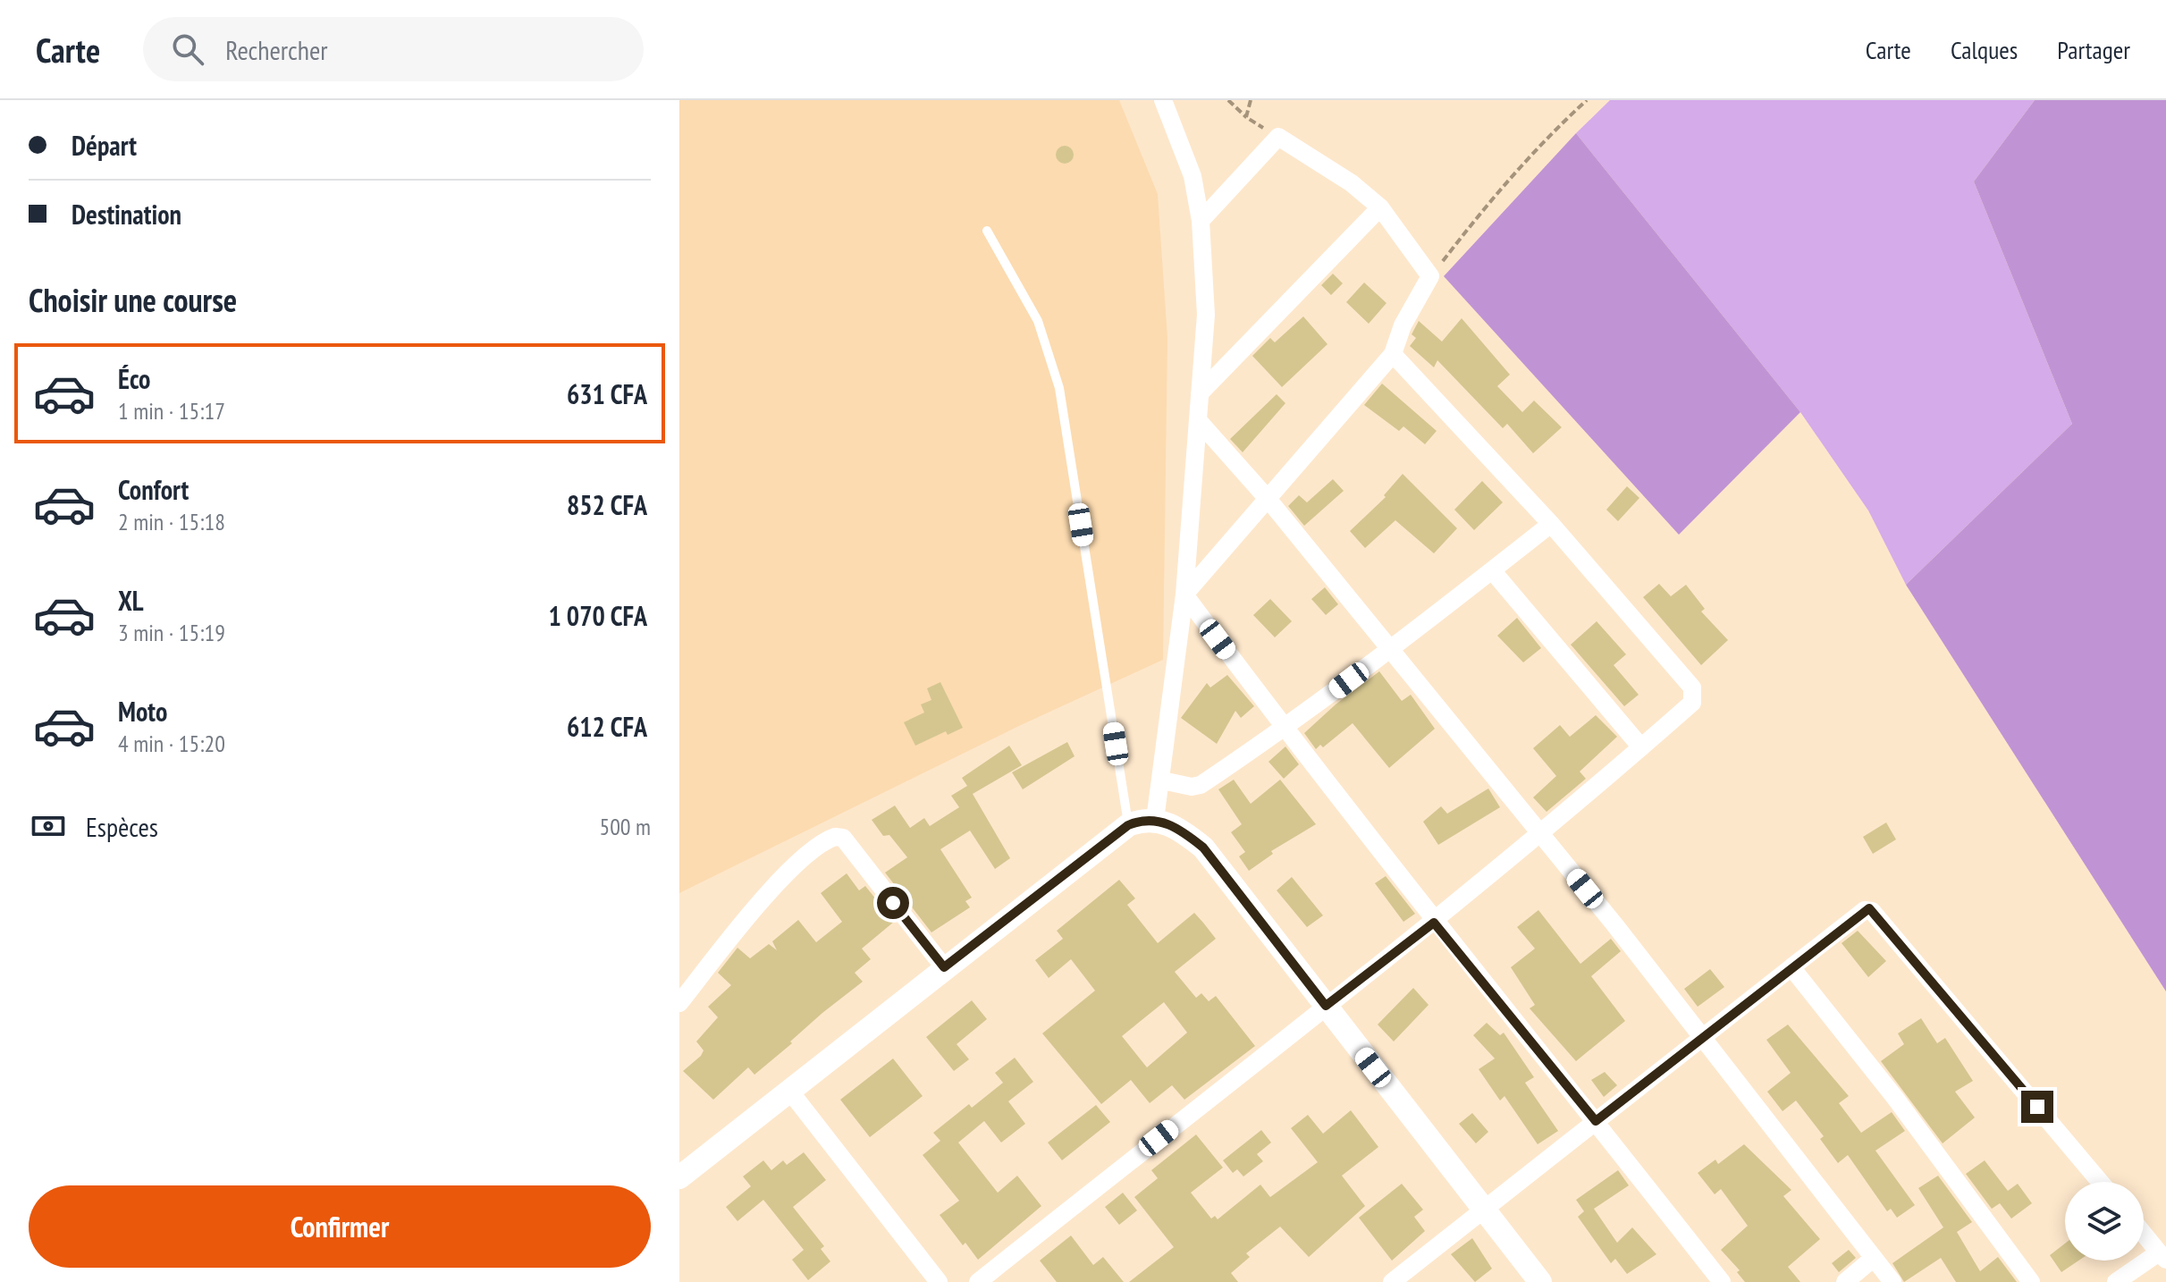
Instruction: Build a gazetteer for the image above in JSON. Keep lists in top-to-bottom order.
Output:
{
  "page": {
    "header": "Carte",
    "search": "Rechercher",
    "nav": ["Carte", "Calques", "Partager"],
    "banner": ["Départ", "Destination"],
    "heading": "Choisir une course",
    "list": [
      {
        "name": "Éco",
        "note": "1 min · 15:17",
        "value": "631 CFA"
      },
      {
        "name": "Confort",
        "note": "2 min · 15:18",
        "value": "852 CFA"
      },
      {
        "name": "XL",
        "note": "3 min · 15:19",
        "value": "1 070 CFA"
      },
      {
        "name": "Moto",
        "note": "4 min · 15:20",
        "value": "612 CFA"
      }
    ],
    "pay": ["Espèces", "500 m"],
    "buttons": "Confirmer"
  }
}
